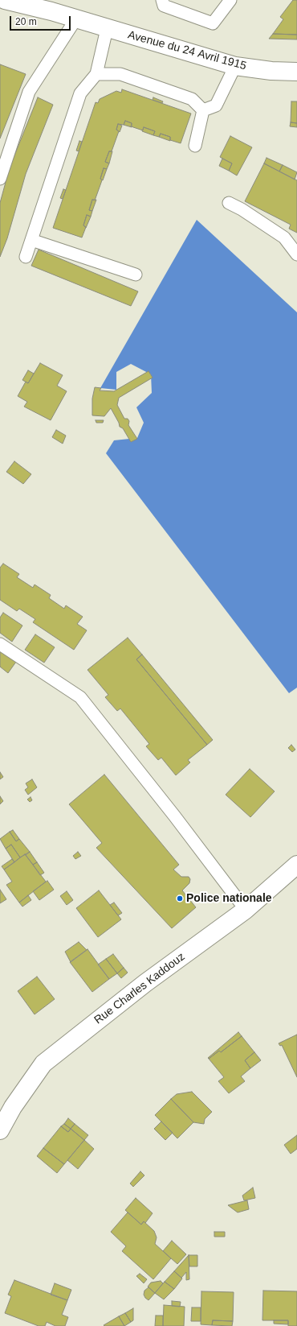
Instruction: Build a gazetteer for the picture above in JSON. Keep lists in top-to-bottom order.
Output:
{
  "streets": {
    "street": ["Avenue du 24 Avril 1915", "Rue Charles Kaddouz"]
  },
  "places": ["Police nationale"],
  "scale_bar": "20 m"
}
